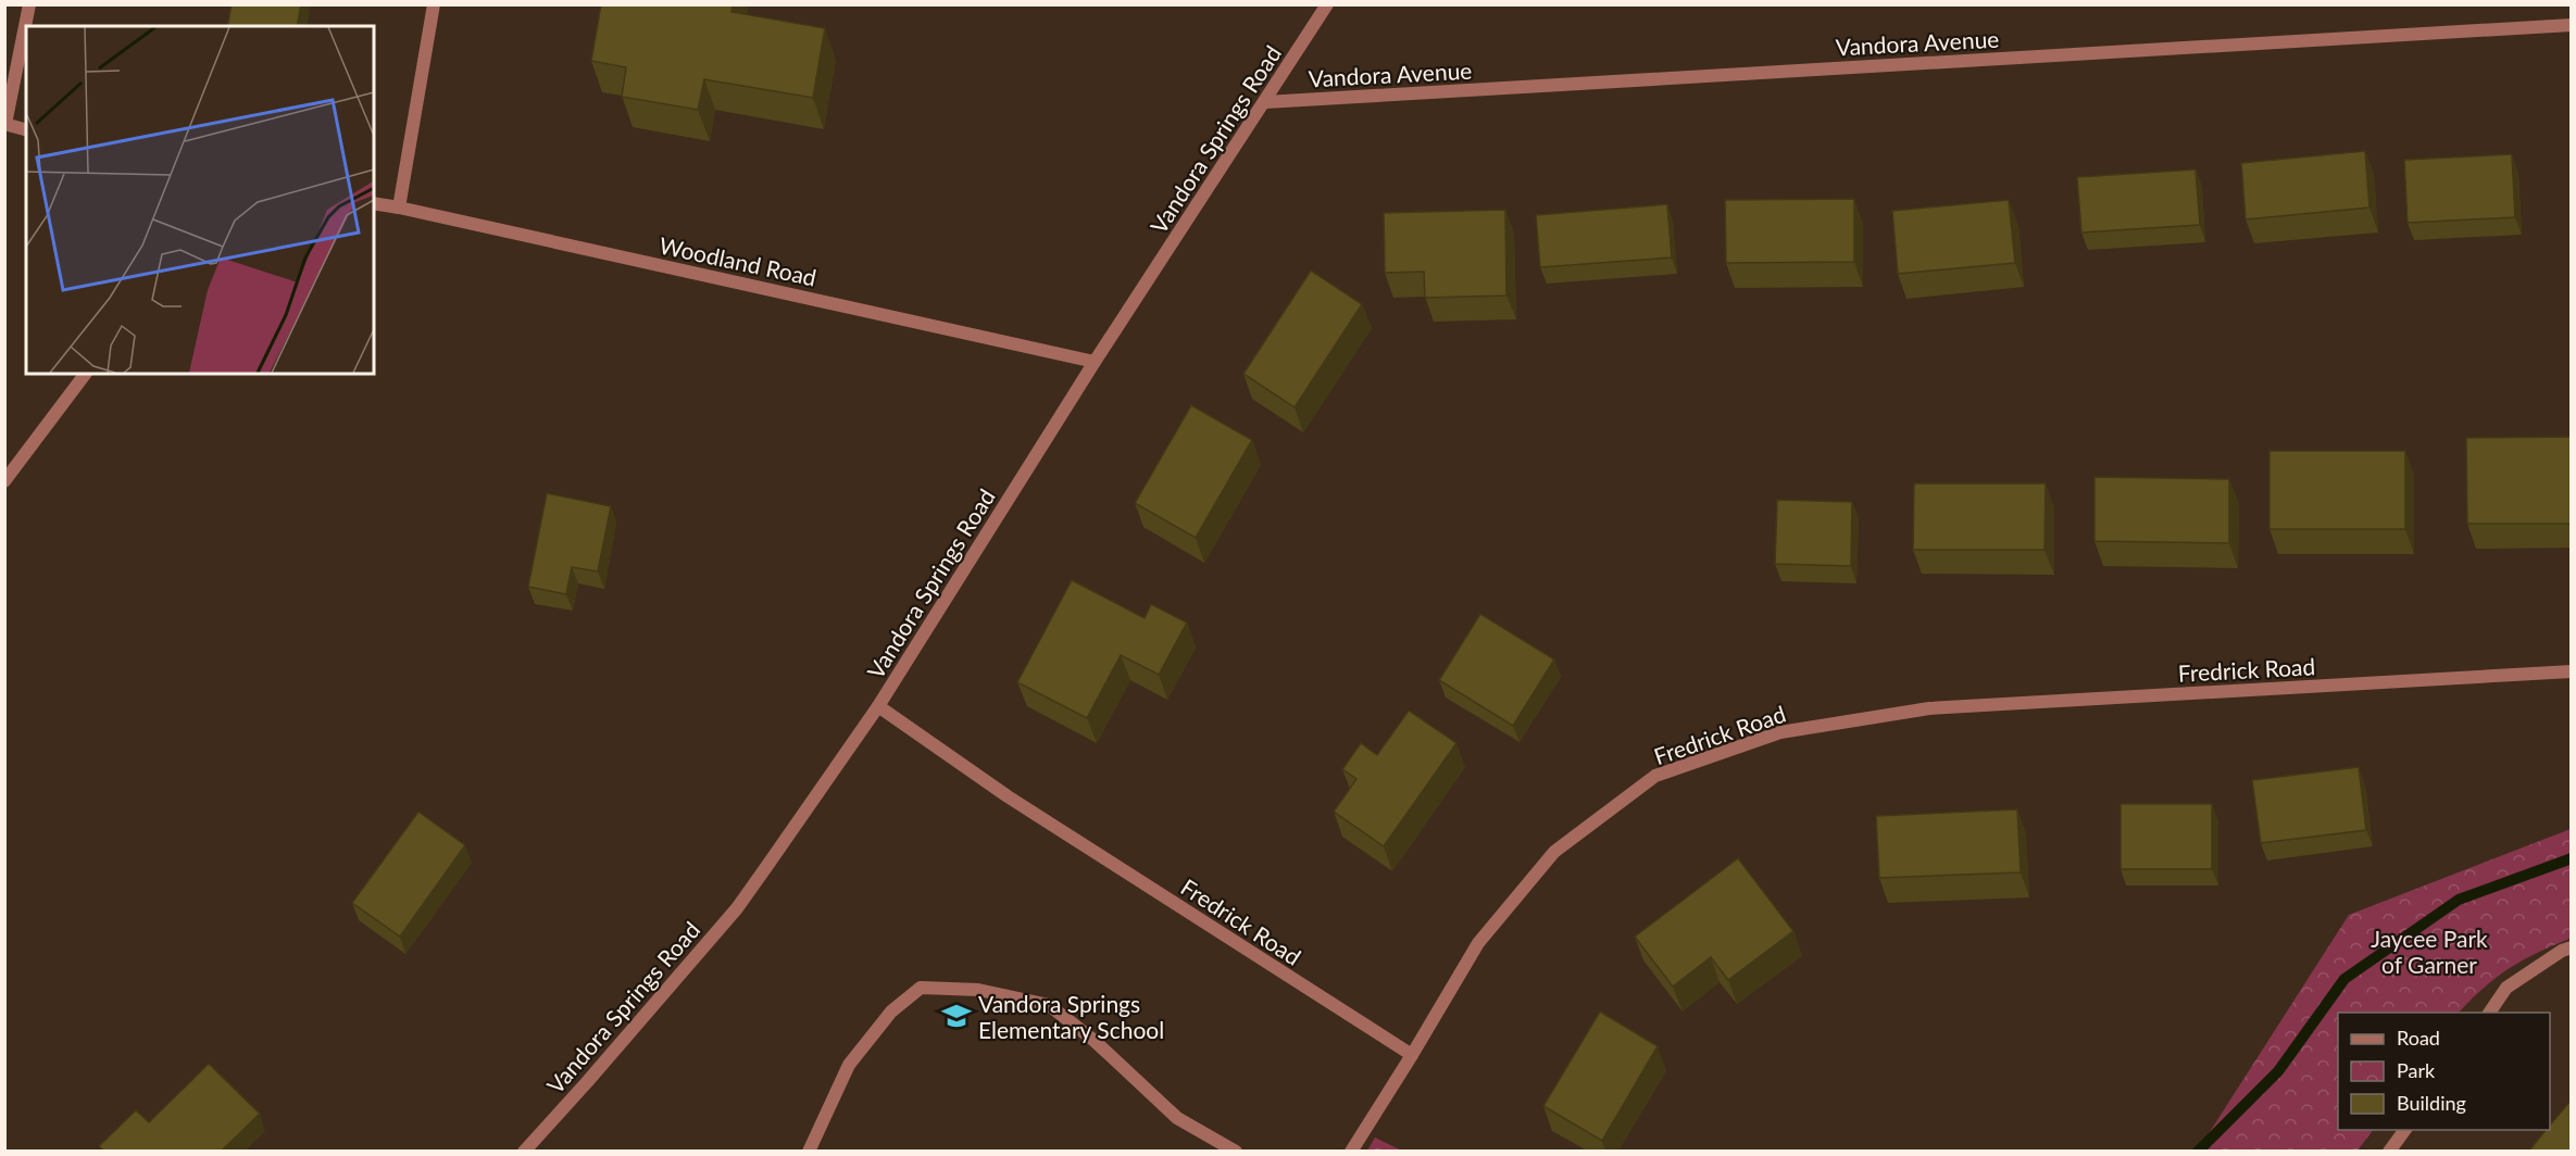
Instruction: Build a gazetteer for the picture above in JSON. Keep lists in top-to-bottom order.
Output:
{
  "streets": {
    "street": [
      "Vandora Avenue",
      "Vandora Springs Road",
      "Woodland Road",
      "Fredrick Road"
    ]
  },
  "crossings": [
    ["Vandora Avenue", "Vandora Springs Road"],
    ["Vandora Springs Road", "Woodland Road"],
    ["Vandora Springs Road", "Fredrick Road"]
  ],
  "parks": ["Jaycee Park of Garner"],
  "places": {
    "school or university": ["Vandora Springs Elementary School"]
  },
  "legend": ["Road", "Park", "Building"]
}
